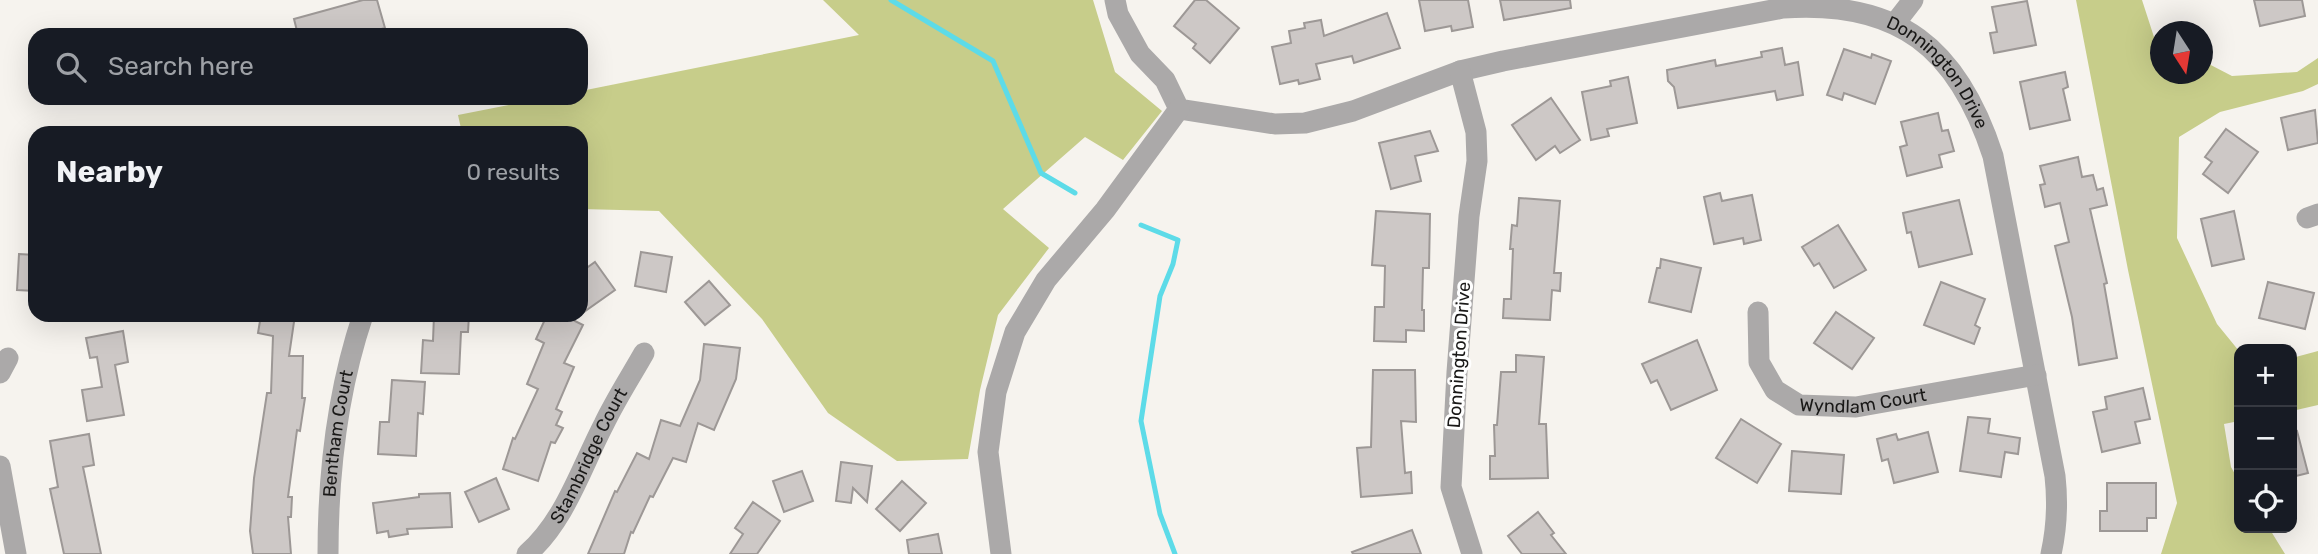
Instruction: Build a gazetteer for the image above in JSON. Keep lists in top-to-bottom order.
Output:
{
  "streets": {
    "street": [
      "Donnington Drive",
      "Wyndlam Court",
      "Bentham Court",
      "Stambridge Court"
    ]
  },
  "crossings": [
    ["Donnington Drive", "Wyndlam Court"]
  ],
  "north": "bottom",
  "page": {
    "search": "Search here",
    "heading": ["Nearby", "0 results"],
    "map_buttons": ["+", "−"]
  }
}
